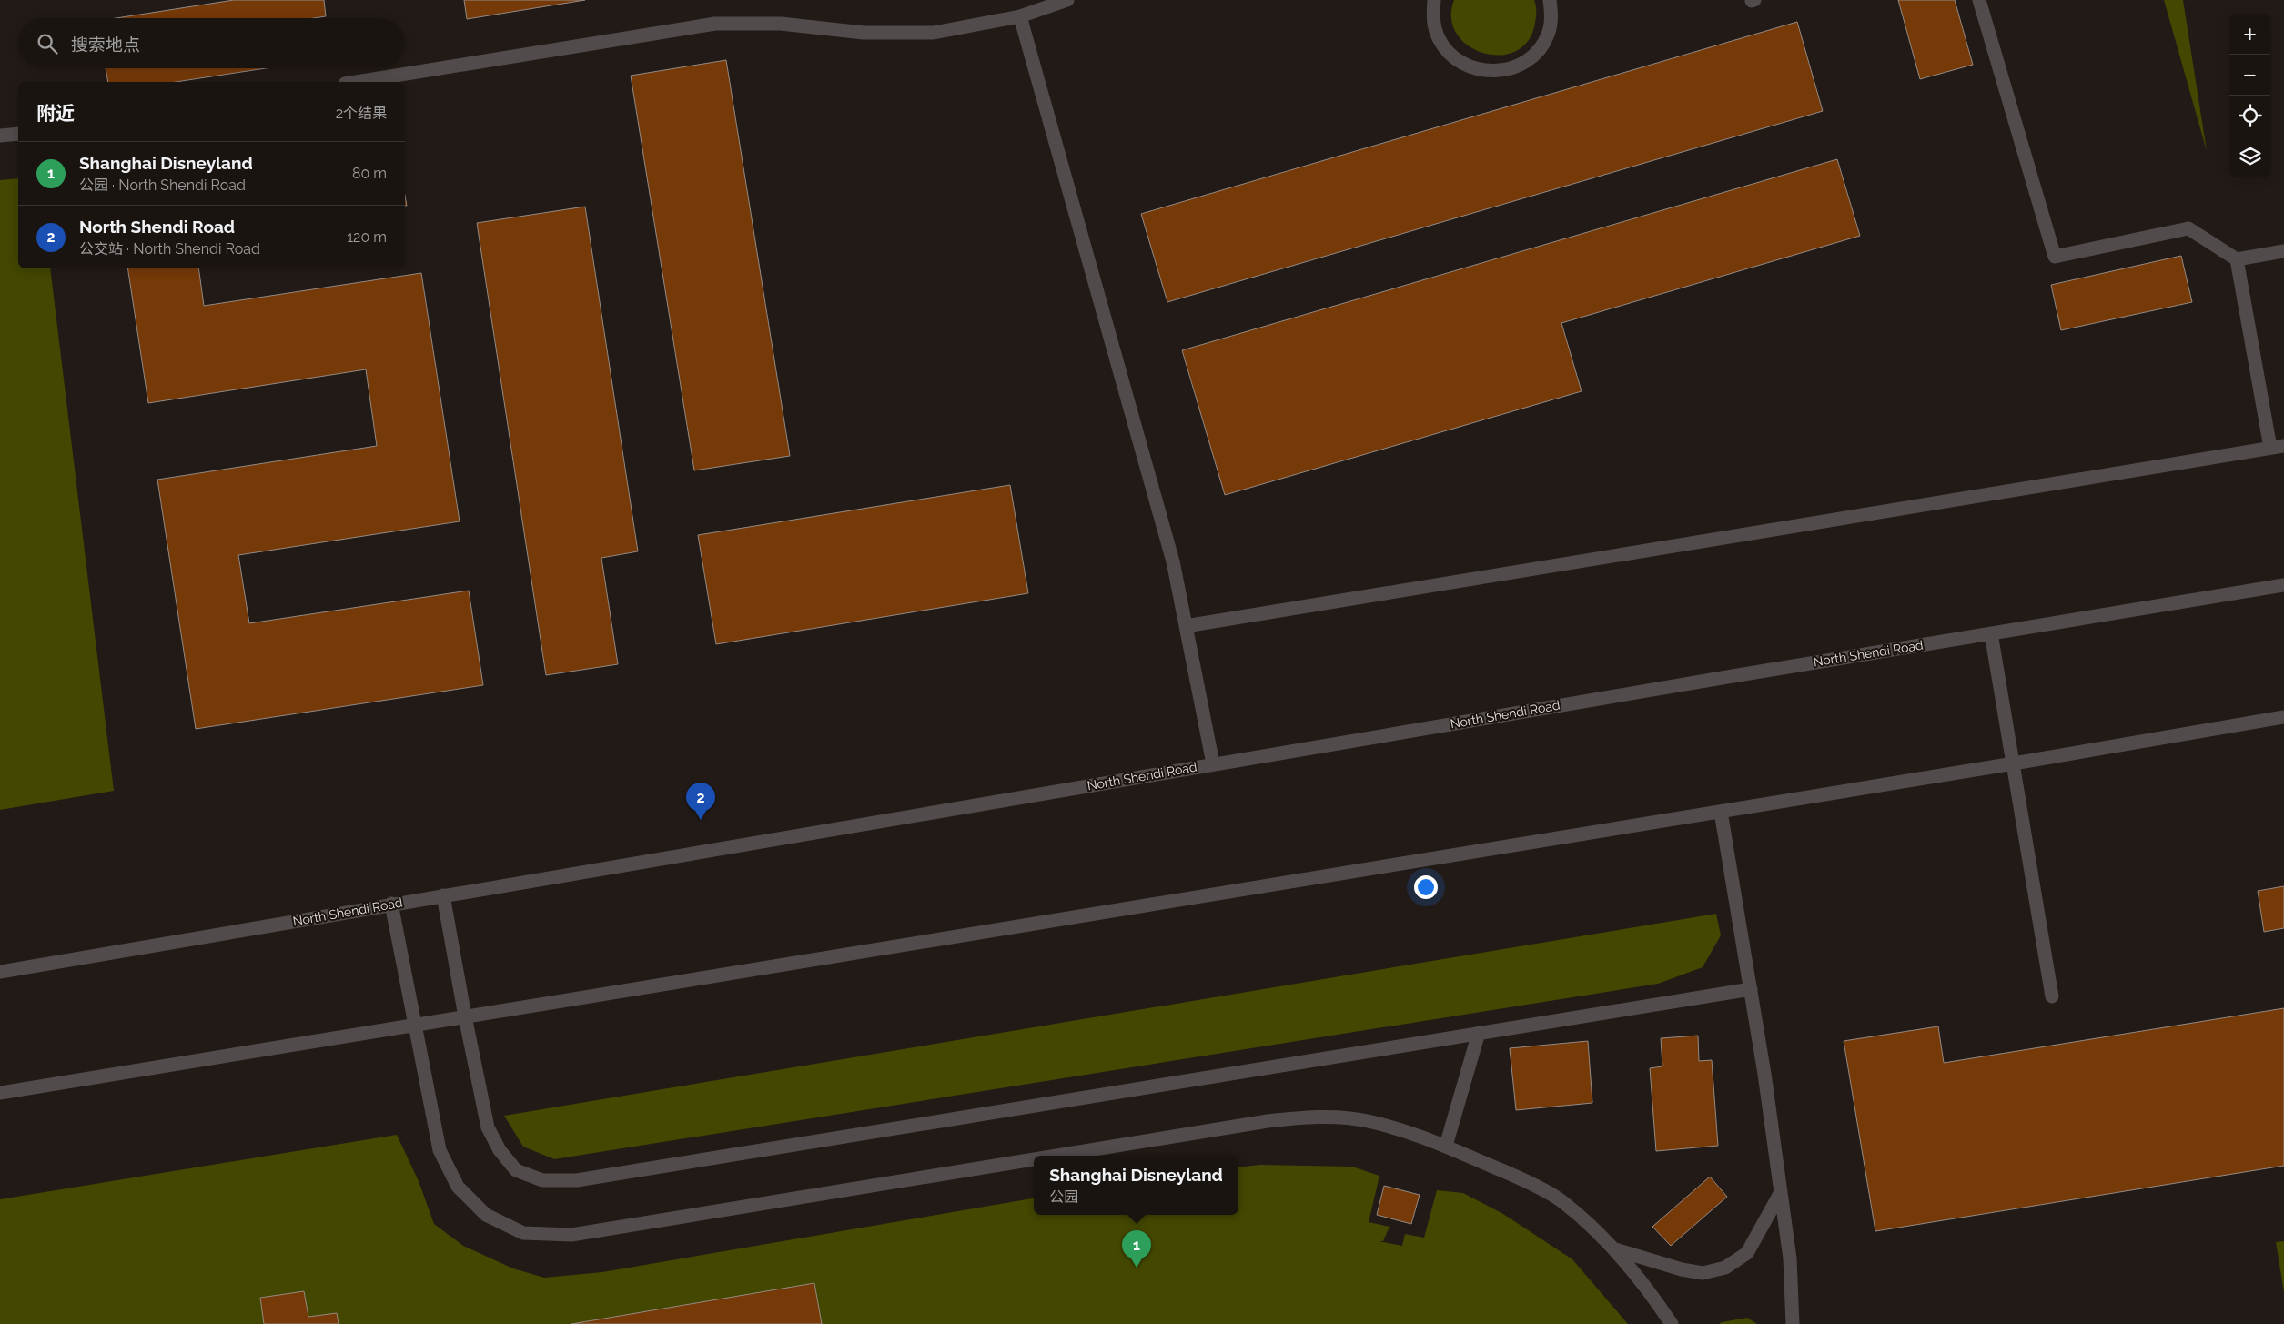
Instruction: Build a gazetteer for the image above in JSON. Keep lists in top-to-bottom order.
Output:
{
  "streets": {
    "street": ["North Shendi Road"]
  },
  "page": {
    "map_buttons": ["+", "−"],
    "search": "搜索地点",
    "heading": ["附近", "2个结果"],
    "list": [
      {
        "mark": "1",
        "name": "Shanghai Disneyland",
        "note": "公园 · North Shendi Road",
        "value": "80 m"
      },
      {
        "mark": "2",
        "name": "North Shendi Road",
        "note": "公交站 · North Shendi Road",
        "value": "120 m"
      }
    ],
    "pins": ["2", "1"],
    "popup": ["Shanghai Disneyland", "公园"]
  }
}
